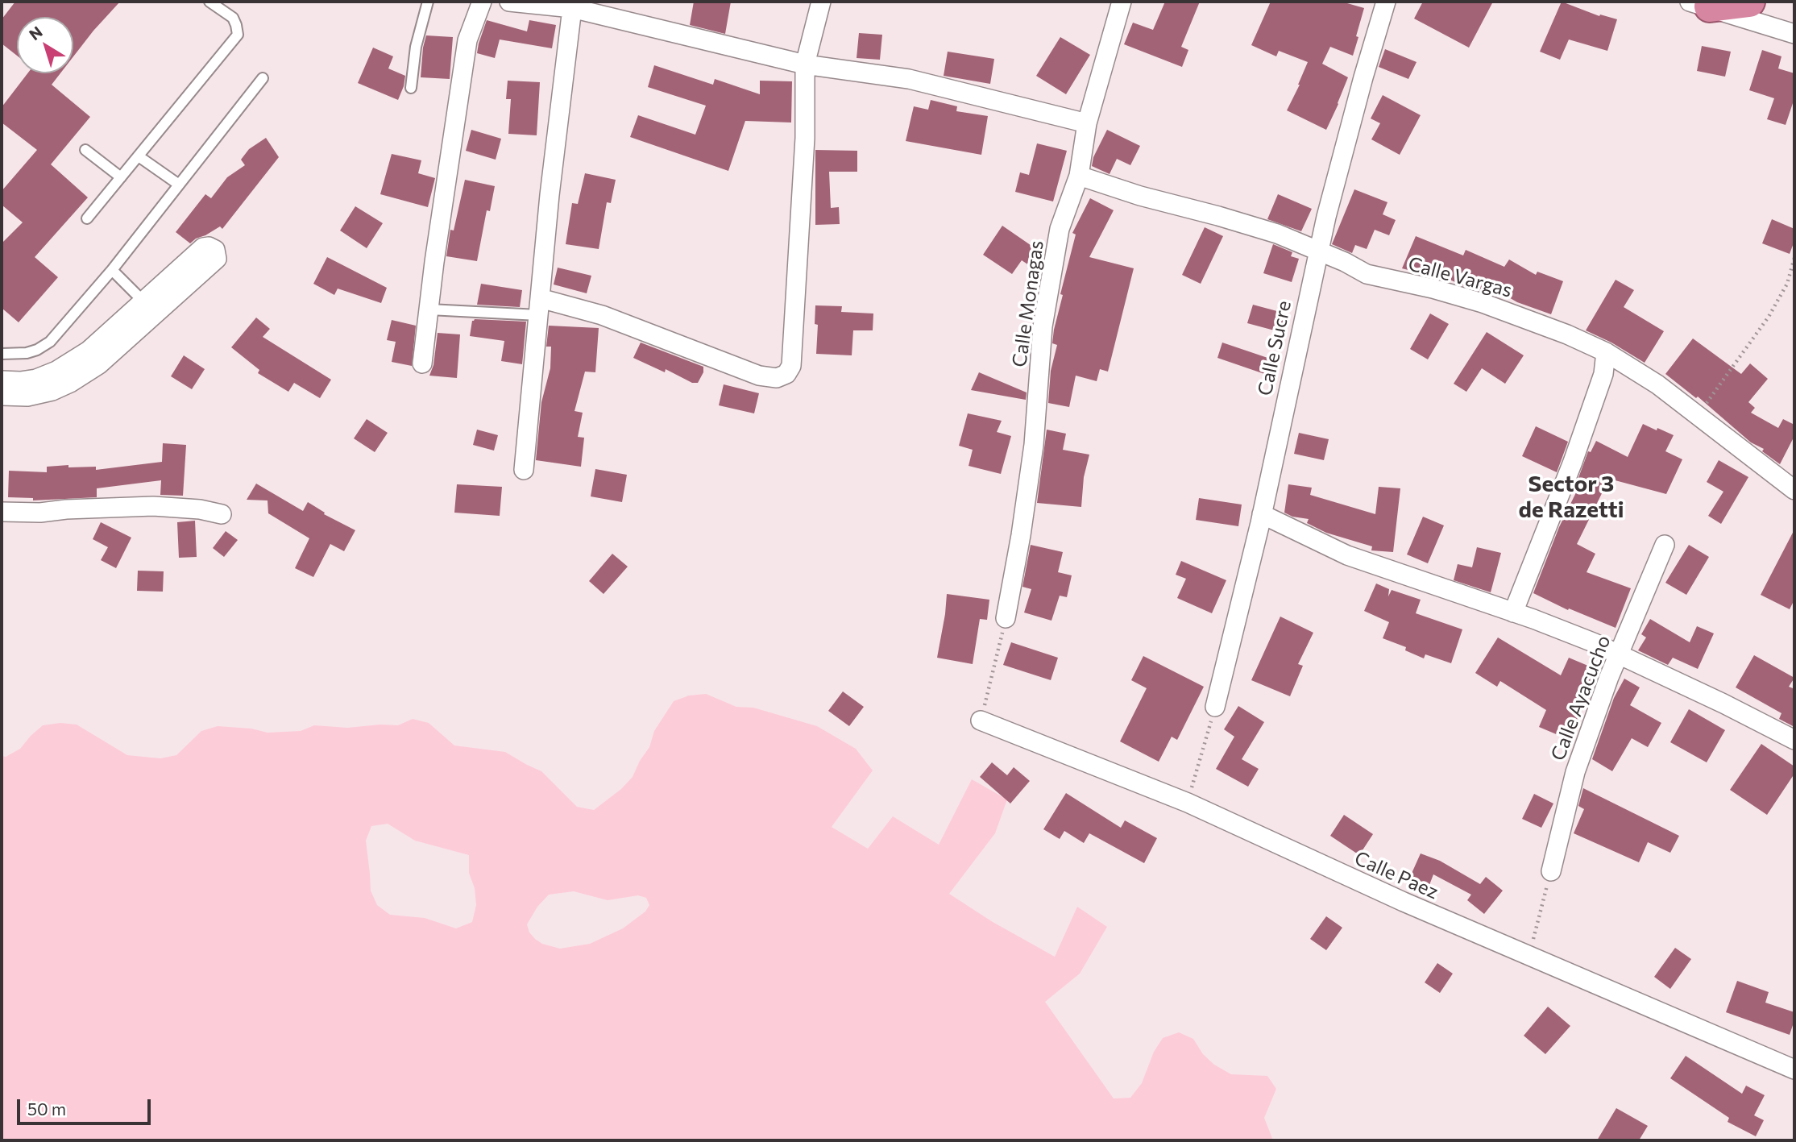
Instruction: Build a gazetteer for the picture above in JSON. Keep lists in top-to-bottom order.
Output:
{
  "streets": {
    "street": [
      "Calle Vargas",
      "Calle Monagas",
      "Calle Sucre",
      "Calle Ayacucho",
      "Calle Paez"
    ]
  },
  "crossings": [
    ["Calle Vargas", "Calle Monagas"],
    ["Calle Vargas", "Calle Sucre"]
  ],
  "districts": ["Sector 3 de Razetti"],
  "scale_bar": "50 m",
  "north": "top left"
}
